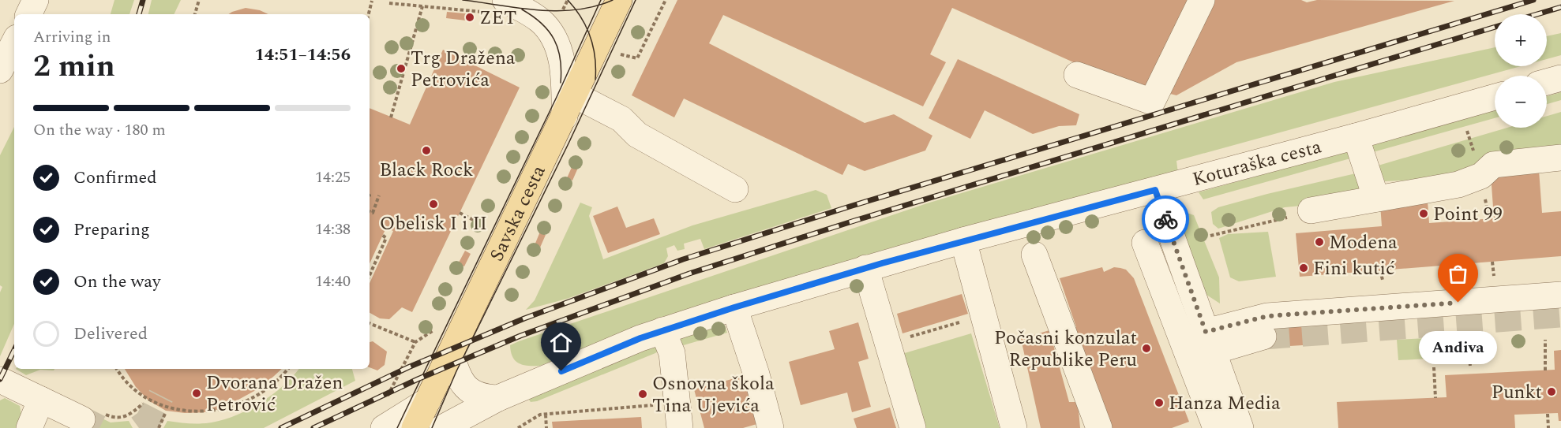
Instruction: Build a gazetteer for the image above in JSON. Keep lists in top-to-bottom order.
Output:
{
  "streets": {
    "main road": ["Savska cesta"],
    "street": ["Koturaška cesta"]
  },
  "places": [
    "ZET",
    "Trg Dražena Petrovića",
    "Black Rock",
    "Obelisk I i II",
    "Point 99",
    "Modena",
    "Fini kutić",
    "Andiva",
    "Počasni konzulat Republike Peru",
    "Punkt",
    "Dvorana Dražen Petrović",
    "Osnovna škola Tina Ujevića",
    "Hanza Media"
  ],
  "page": {
    "map_buttons": ["+", "−"],
    "heading": ["2 min", "Arriving in", "14:51–14:56"],
    "bar": "On the way · 180 m",
    "list": [
      ["Confirmed", "14:25"],
      ["Preparing", "14:38"],
      ["On the way", "14:40"],
      "Delivered"
    ],
    "bubble": "Andiva"
  }
}
